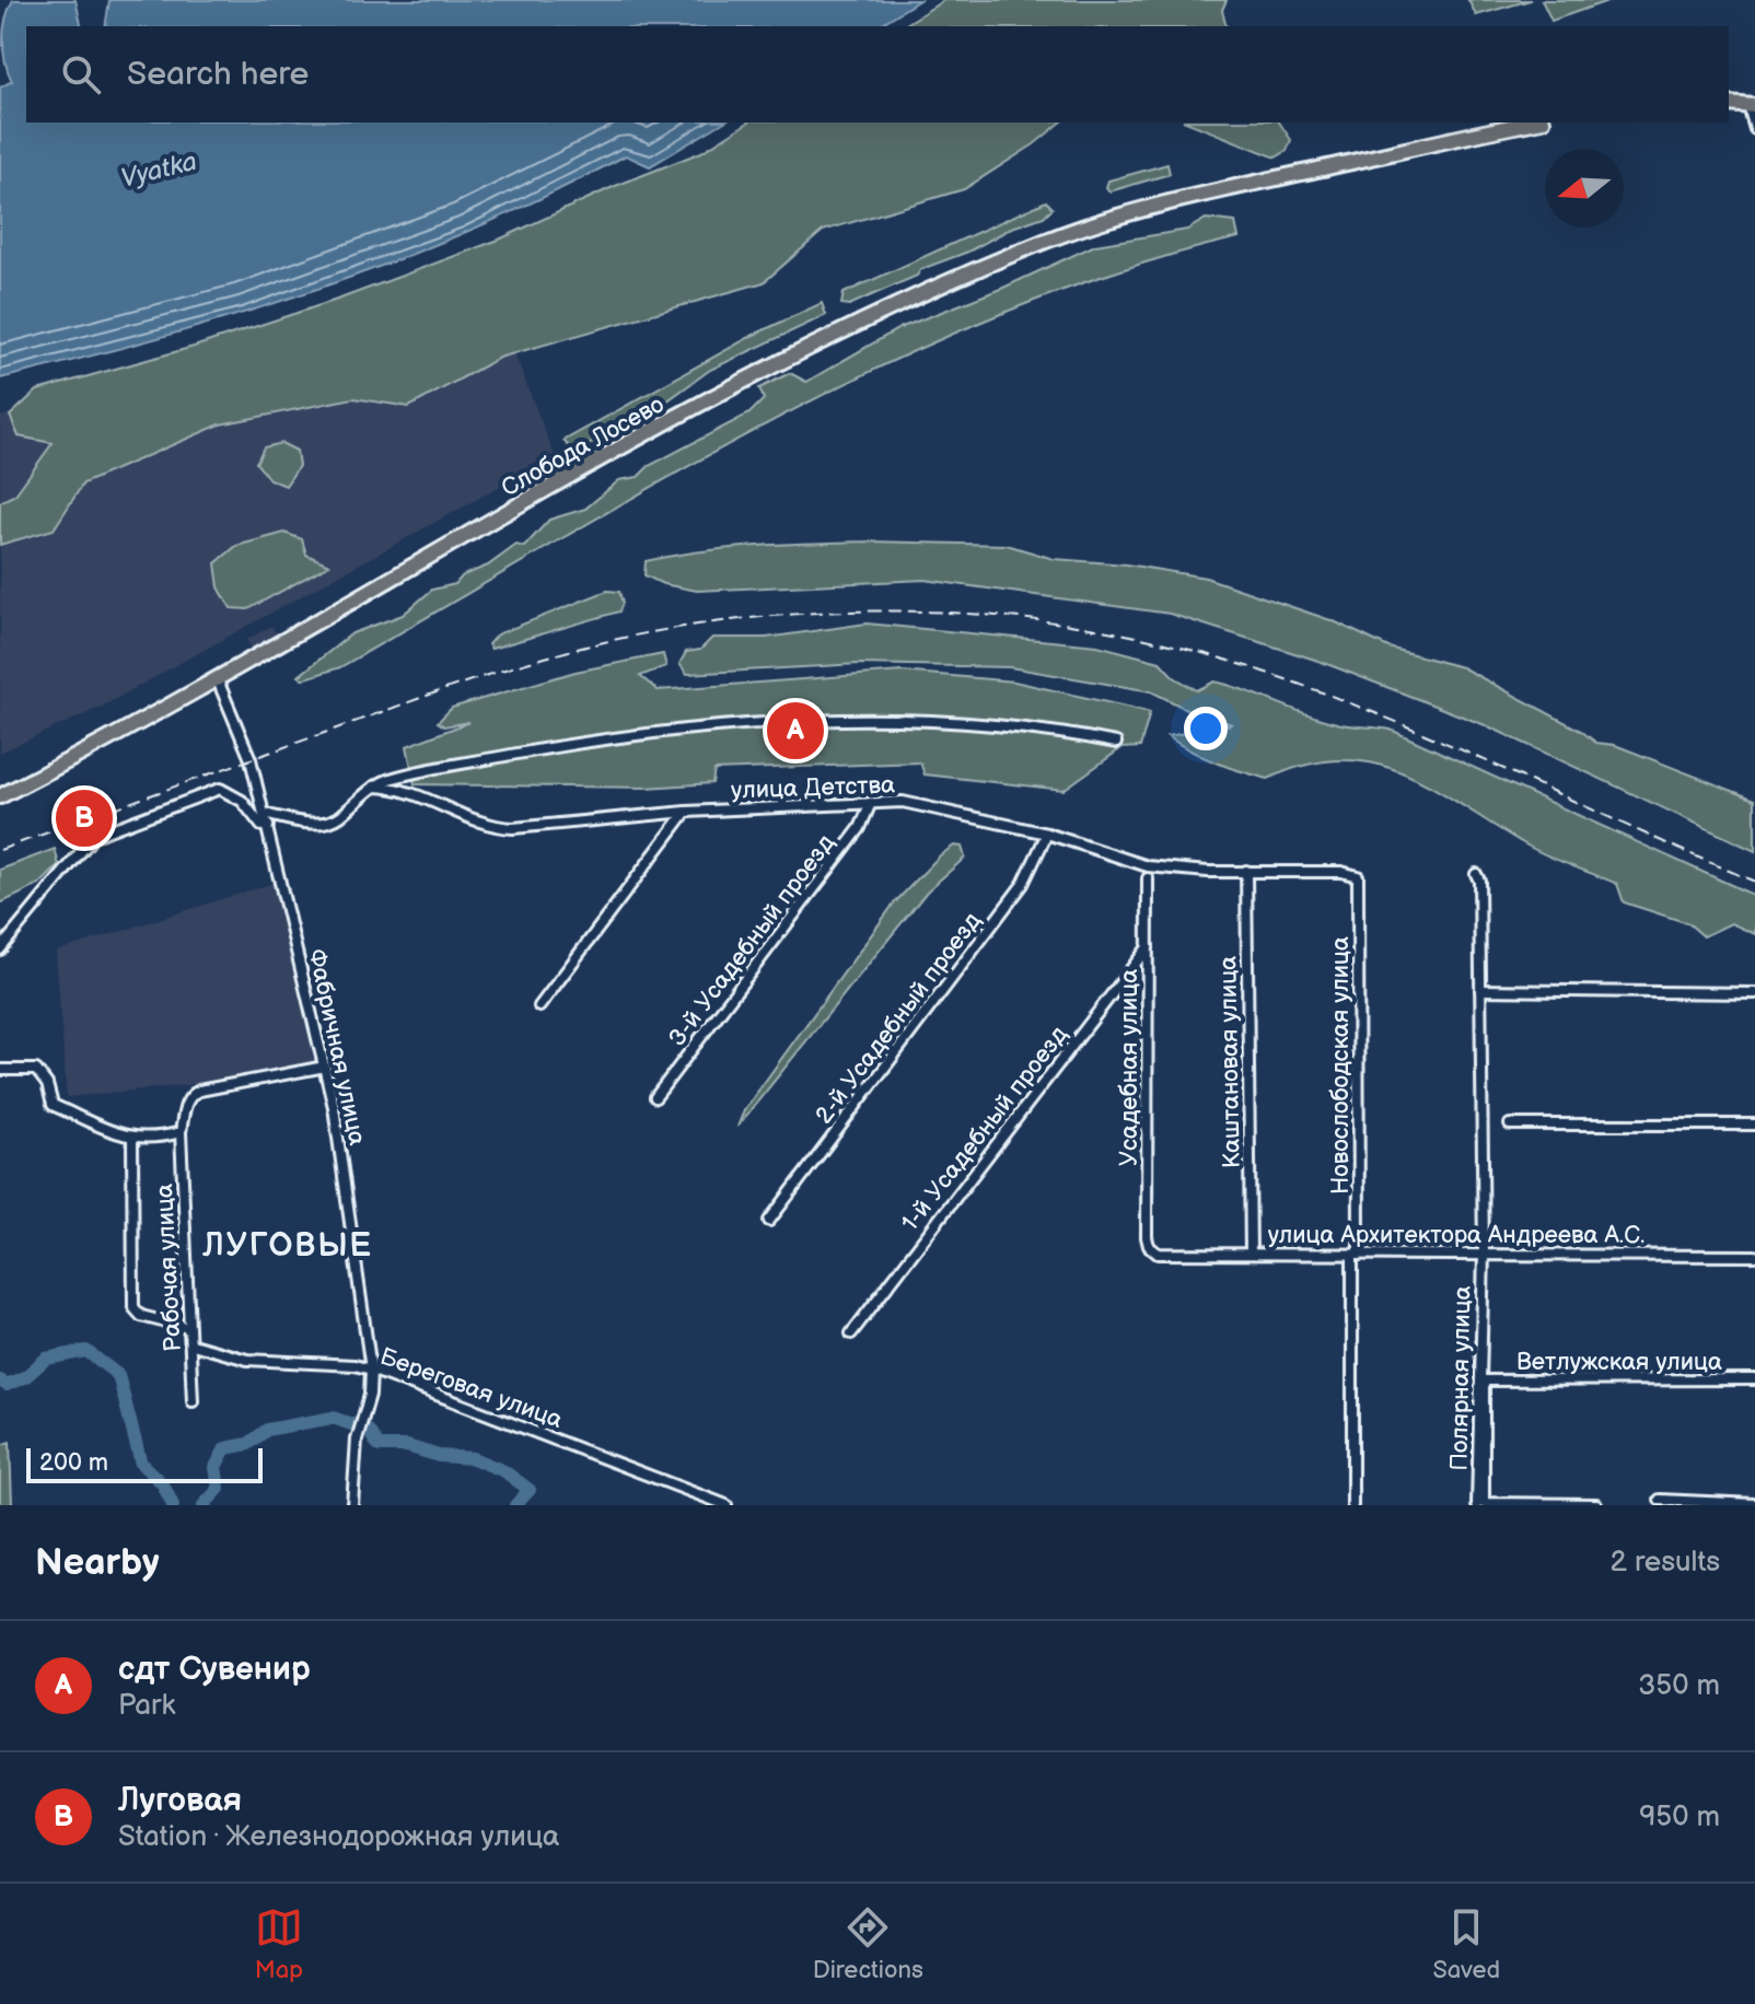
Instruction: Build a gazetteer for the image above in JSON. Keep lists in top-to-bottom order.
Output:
{
  "streets": {
    "main road": ["Слобода Лосево"],
    "street": [
      "улица Детства",
      "3-й Усадебный проезд",
      "2-й Усадебный проезд",
      "Фабричная улица",
      "Каштановая улица",
      "Новослободская улица",
      "Усадебная улица",
      "1-й Усадебный проезд",
      "улица Архитектора Андреева А.С.",
      "Рабочая улица",
      "Ветлужская улица",
      "Полярная улица",
      "Береговая улица"
    ]
  },
  "crossings": [
    ["Слобода Лосево", "Фабричная улица"],
    ["улица Детства", "3-й Усадебный проезд"],
    ["улица Детства", "2-й Усадебный проезд"],
    ["улица Детства", "Каштановая улица"],
    ["улица Детства", "Новослободская улица"],
    ["Фабричная улица", "Береговая улица"],
    ["Каштановая улица", "улица Архитектора Андреева А.С."],
    ["Новослободская улица", "улица Архитектора Андреева А.С."],
    ["Усадебная улица", "1-й Усадебный проезд"],
    ["Усадебная улица", "улица Архитектора Андреева А.С."],
    ["улица Архитектора Андреева А.С.", "Полярная улица"],
    ["Рабочая улица", "Береговая улица"],
    ["Ветлужская улица", "Полярная улица"]
  ],
  "districts": ["ЛУГОВЫЕ"],
  "water": ["Vyatka"],
  "scale_bar": "200 m",
  "north": "left",
  "page": {
    "search": "Search here",
    "pins": ["A", "B"],
    "scale": "200 m",
    "heading": ["Nearby", "2 results"],
    "list": [
      {
        "mark": "A",
        "name": "сдт Сувенир",
        "note": "Park",
        "value": "350 m"
      },
      {
        "mark": "B",
        "name": "Луговая",
        "note": "Station · Железнодорожная улица",
        "value": "950 m"
      }
    ],
    "nav": ["Map", "Directions", "Saved"]
  }
}
